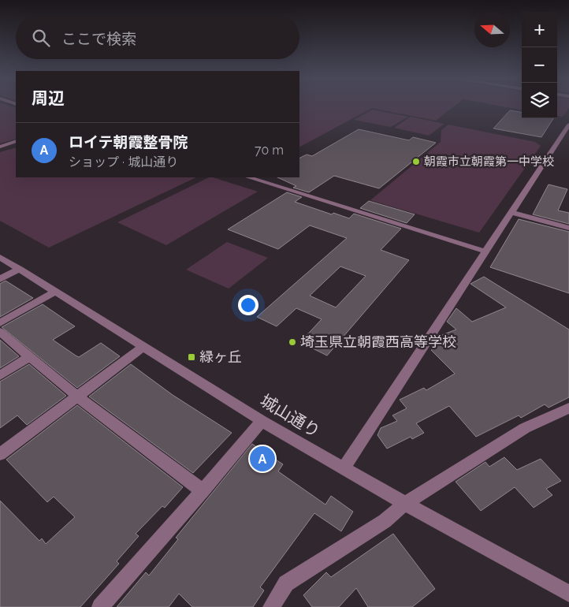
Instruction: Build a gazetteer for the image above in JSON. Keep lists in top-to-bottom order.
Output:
{
  "streets": {
    "street": ["城山通り"]
  },
  "places": {
    "other": ["朝霞市立朝霞第一中学校", "埼玉県立朝霞西高等学校"],
    "transit": ["緑ヶ丘"]
  },
  "north": "left",
  "page": {
    "map_buttons": ["+", "−"],
    "search": "ここで検索",
    "heading": "周辺",
    "list": [
      {
        "mark": "A",
        "name": "ロイテ朝霞整骨院",
        "note": "ショップ · 城山通り",
        "value": "70 m"
      }
    ],
    "pins": "A"
  }
}
